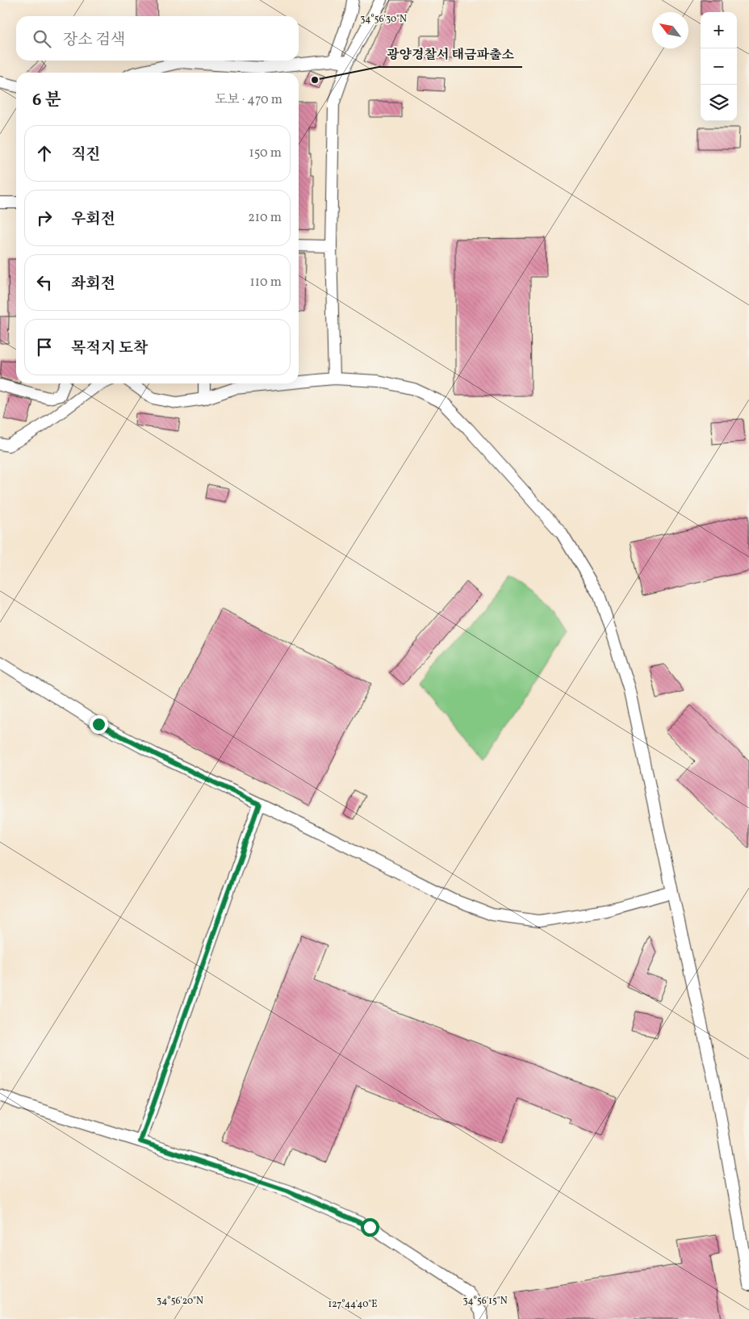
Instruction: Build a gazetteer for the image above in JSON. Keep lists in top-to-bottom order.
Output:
{
  "places": ["광양경찰서 태금파출소"],
  "north": "top left",
  "page": {
    "map_buttons": ["+", "−"],
    "search": "장소 검색",
    "heading": ["6 분", "도보 · 470 m"],
    "list": [
      ["직진", "150 m"],
      ["우회전", "210 m"],
      ["좌회전", "110 m"],
      "목적지 도착"
    ]
  },
  "coordinates": [
    "34°56'30\"N",
    "34°56'20\"N",
    "34°56'15\"N",
    "127°44'40\"E"
  ]
}
